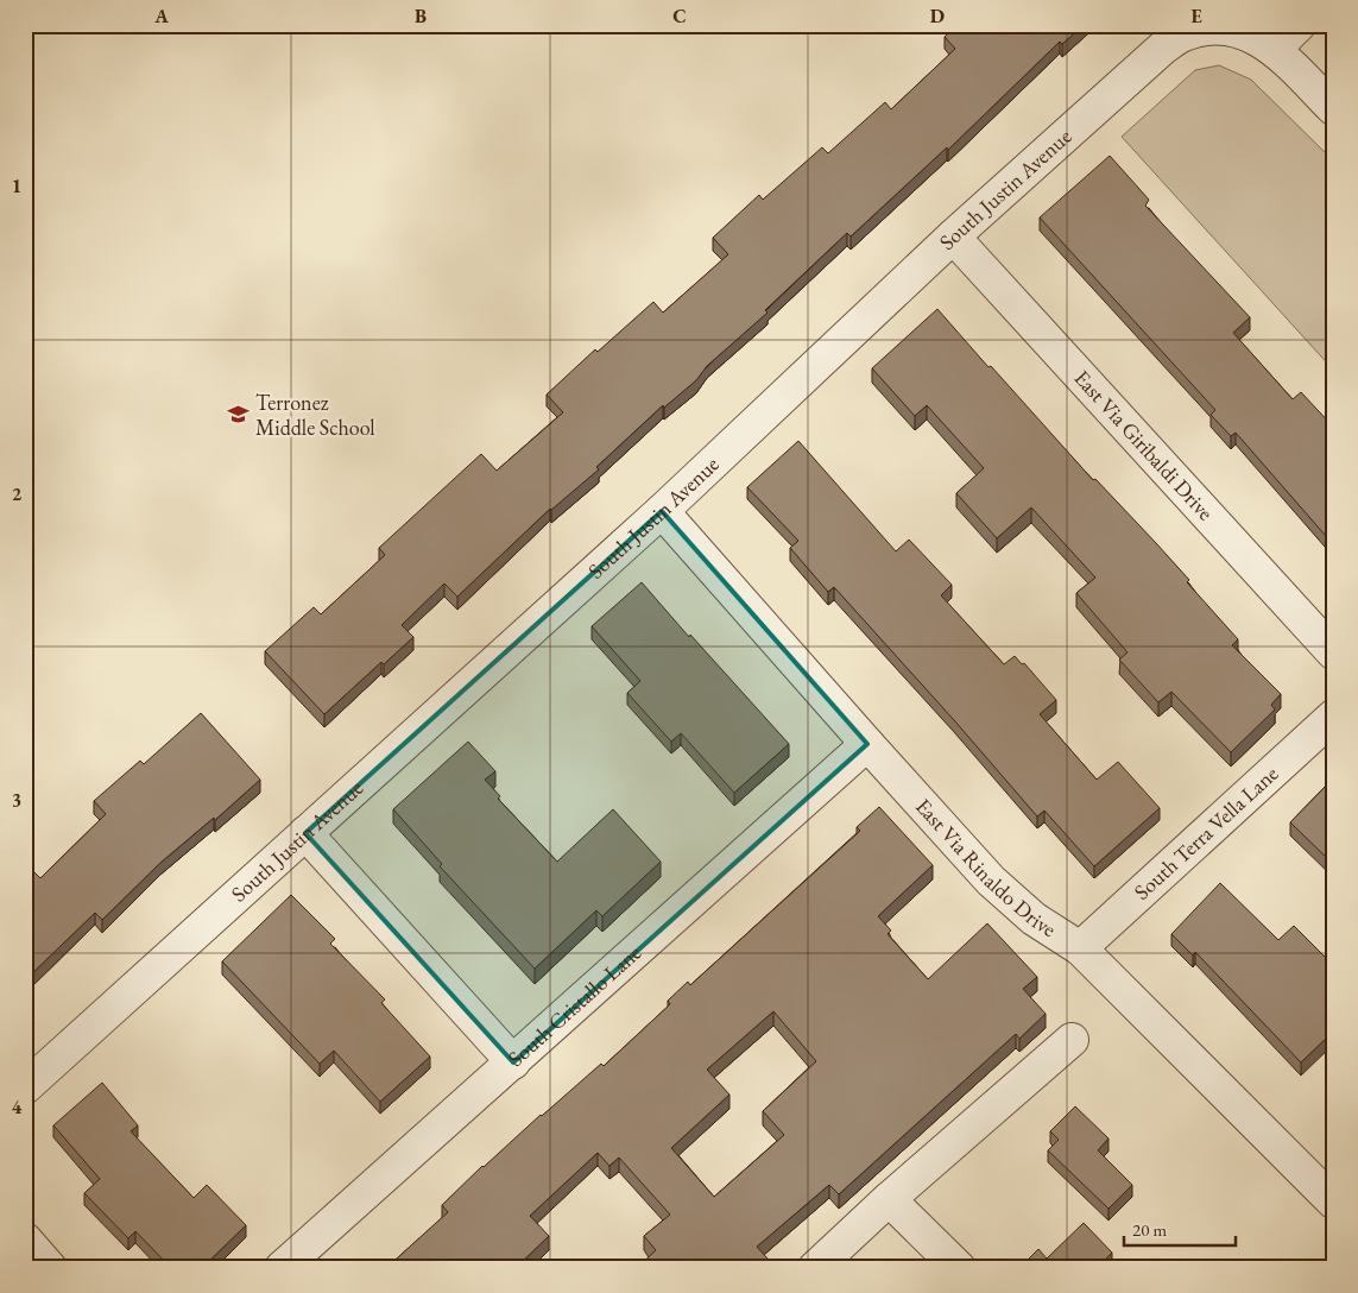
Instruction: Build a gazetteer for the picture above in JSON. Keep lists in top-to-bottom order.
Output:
{
  "streets": {
    "street": [
      "South Justin Avenue",
      "East Via Giribaldi Drive",
      "South Terra Vella Lane",
      "East Via Rinaldo Drive",
      "South Cristallo Lane"
    ]
  },
  "crossings": [
    ["South Justin Avenue", "East Via Giribaldi Drive"],
    ["South Justin Avenue", "East Via Rinaldo Drive"],
    ["South Terra Vella Lane", "East Via Rinaldo Drive"],
    ["East Via Rinaldo Drive", "South Cristallo Lane"]
  ],
  "places": {
    "school or university": ["Terronez Middle School"]
  },
  "scale_bar": "20 m",
  "grid": {
    "columns": [
      "A",
      "B",
      "C",
      "D",
      "E"
    ],
    "rows": [
      "1",
      "2",
      "3",
      "4"
    ]
  }
}
